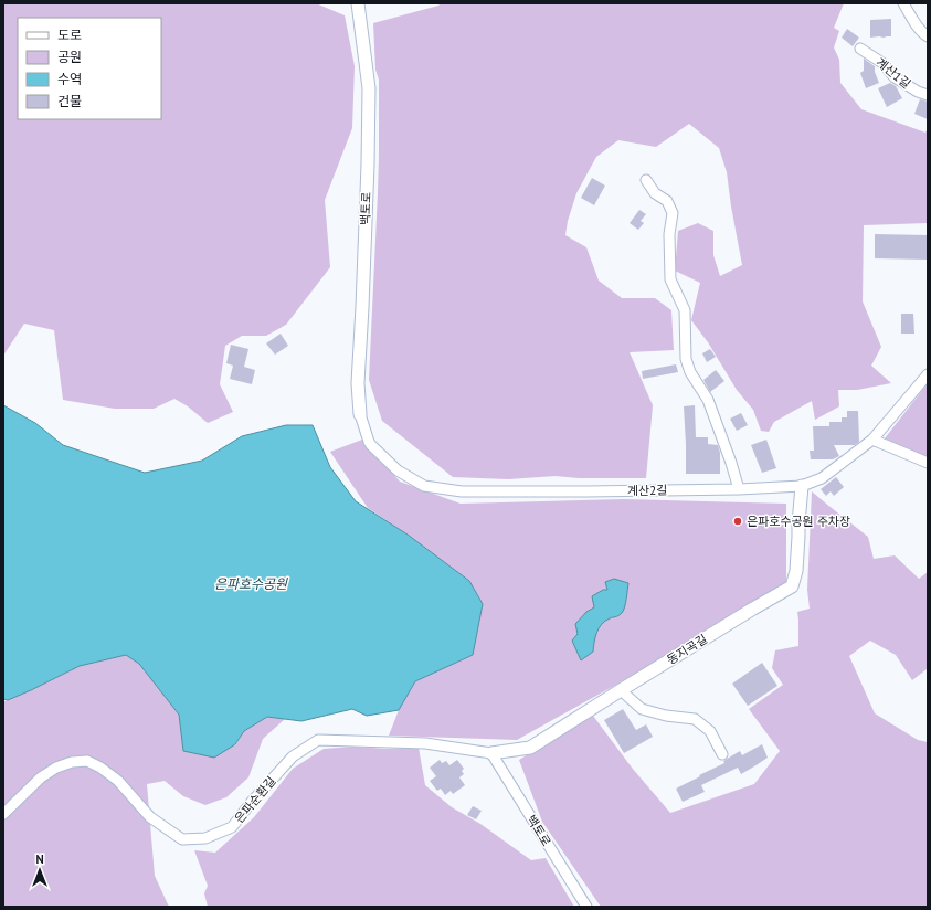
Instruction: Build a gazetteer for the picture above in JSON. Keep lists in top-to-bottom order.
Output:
{
  "streets": {
    "street": [
      "계산1길",
      "백토로",
      "계산2길",
      "동지곡길",
      "은파순환길"
    ]
  },
  "crossings": [
    ["백토로", "계산2길"],
    ["백토로", "동지곡길"],
    ["백토로", "은파순환길"],
    ["계산2길", "동지곡길"],
    ["동지곡길", "은파순환길"]
  ],
  "water": ["은파호수공원"],
  "places": ["은파호수공원 주차장"],
  "legend": [
    "도로",
    "공원",
    "수역",
    "건물"
  ],
  "north": "top"
}
